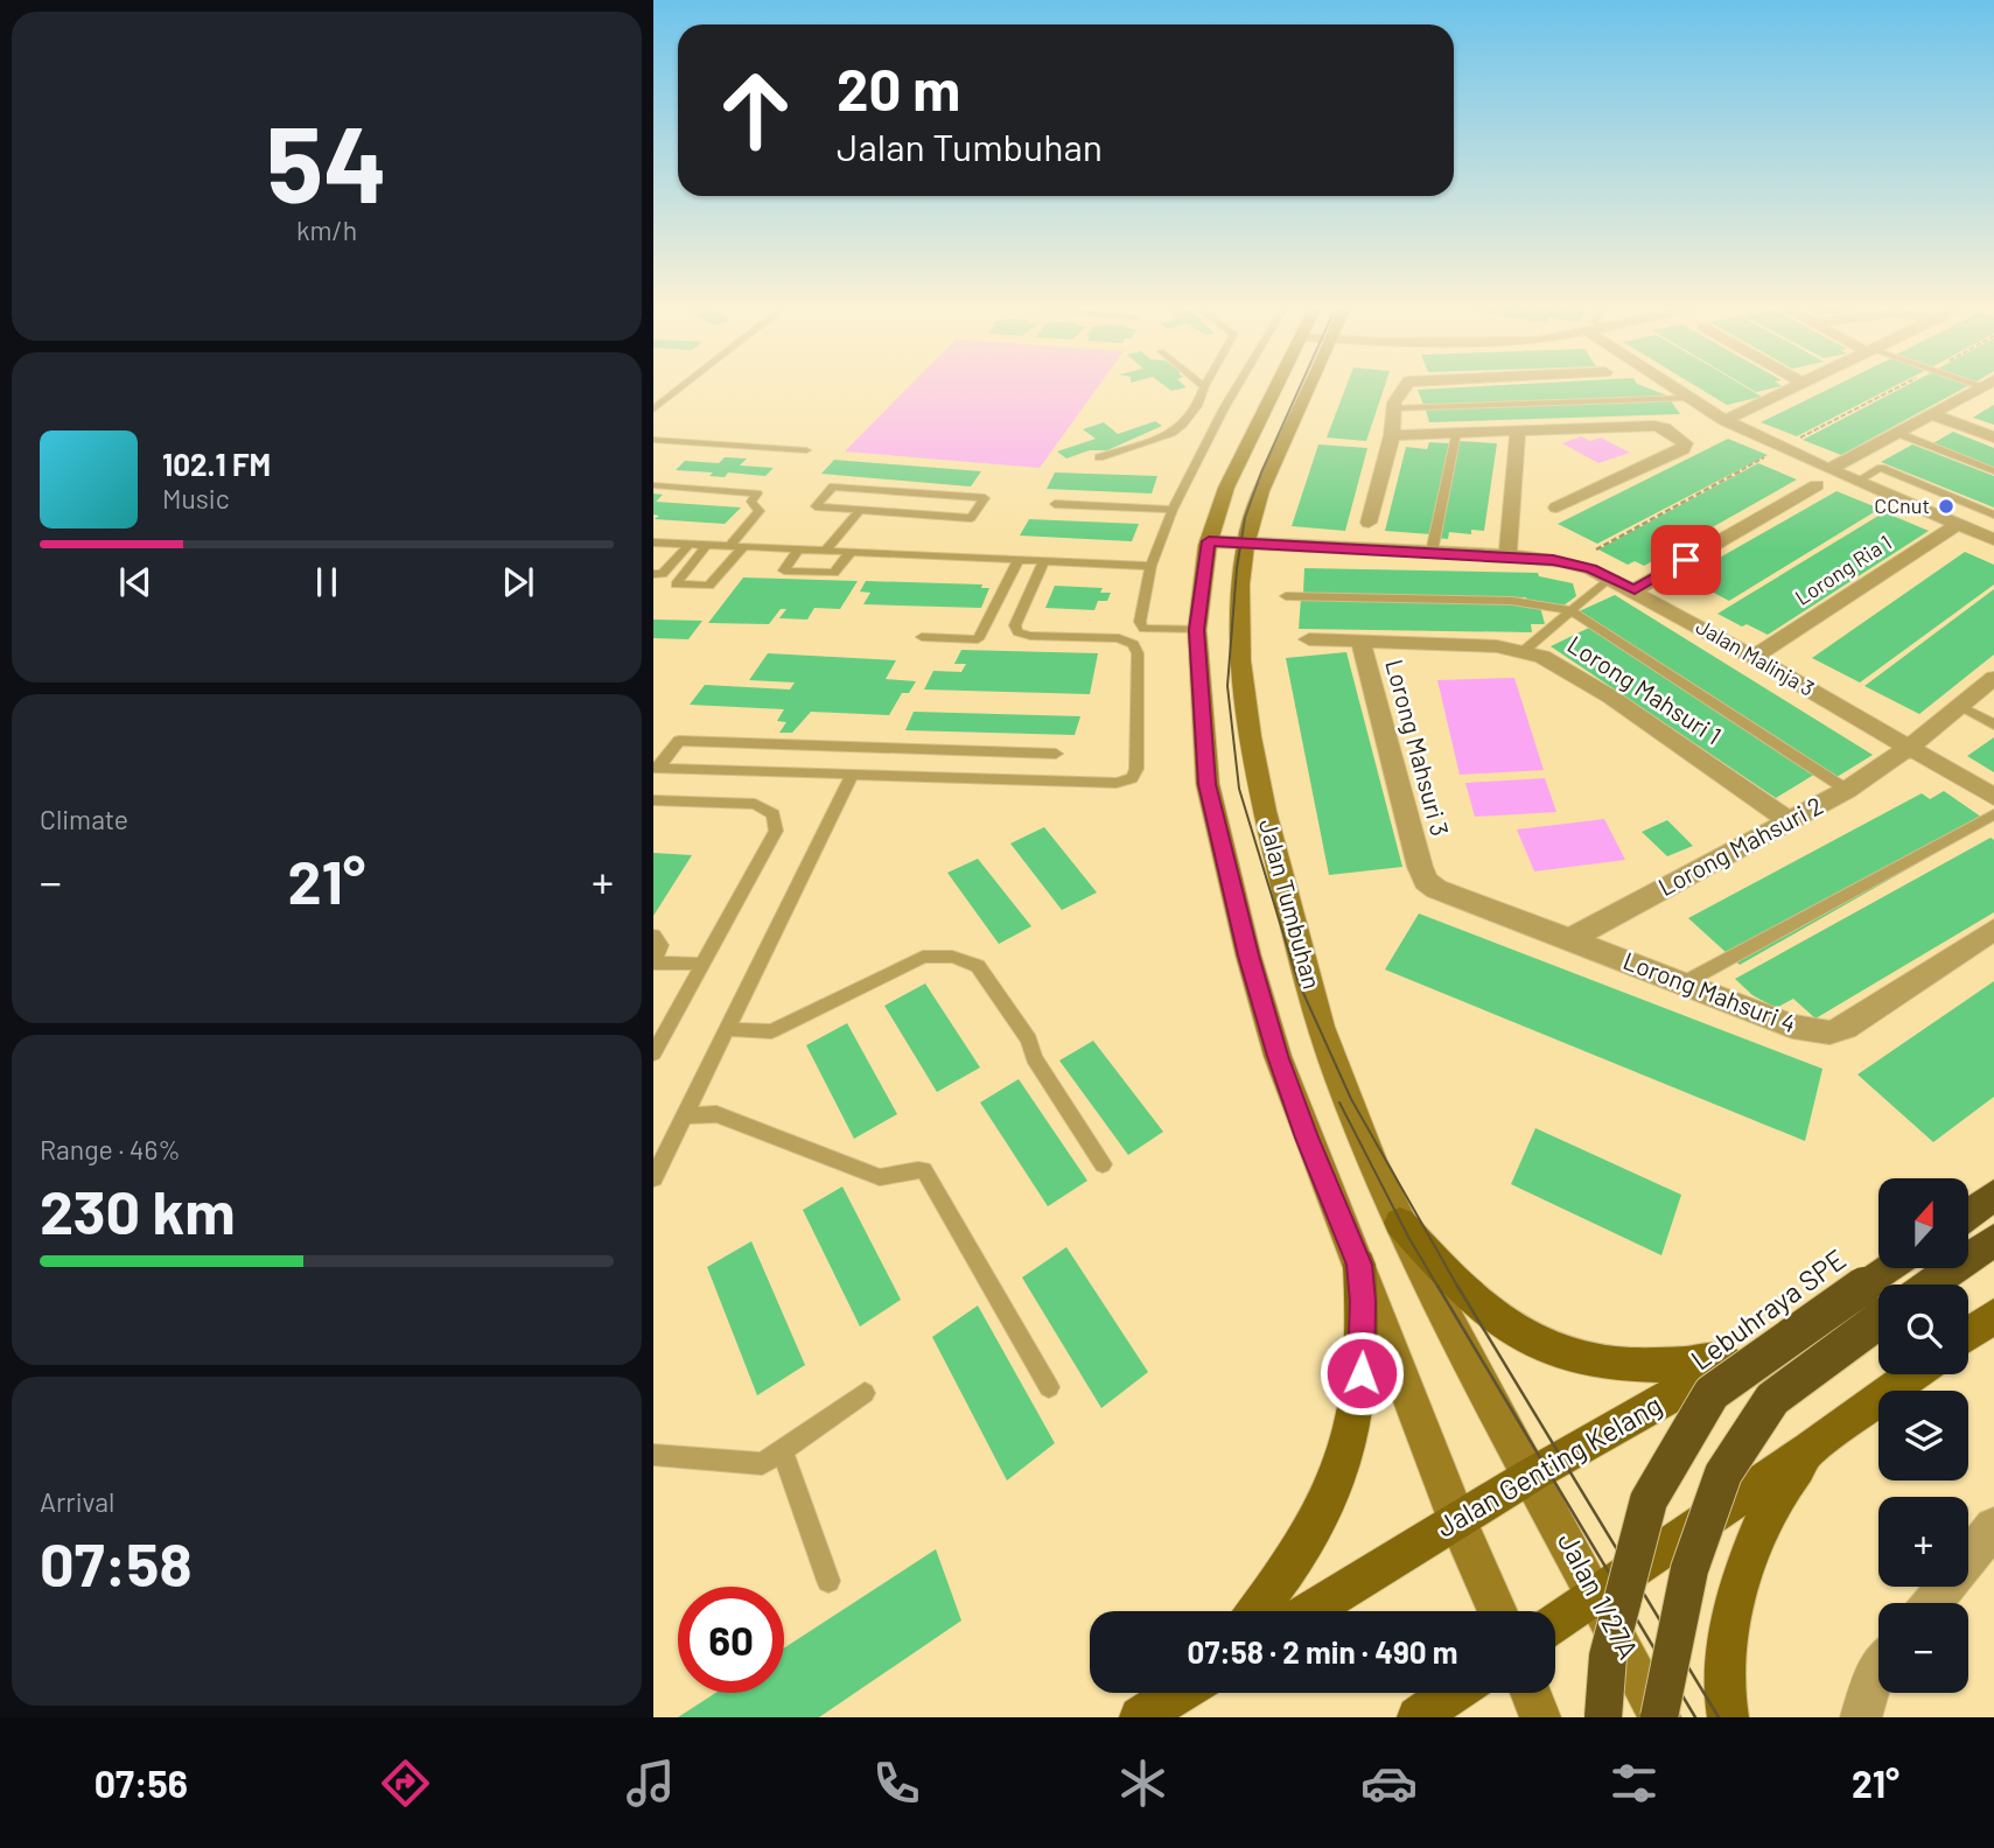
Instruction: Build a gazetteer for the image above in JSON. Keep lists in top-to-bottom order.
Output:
{
  "streets": {
    "highway": ["Lebuhraya SPE"],
    "main road": ["Jalan Tumbuhan", "Jalan Genting Kelang", "Jalan 1/27A"],
    "street": [
      "Lorong Ria 1",
      "Jalan Malinja 3",
      "Lorong Mahsuri 1",
      "Lorong Mahsuri 3",
      "Lorong Mahsuri 2",
      "Lorong Mahsuri 4"
    ]
  },
  "crossings": [
    ["Lorong Ria 1", "Jalan Malinja 3"],
    ["Jalan Malinja 3", "Lorong Mahsuri 2"],
    ["Jalan Malinja 3", "Jalan Tumbuhan"],
    ["Lorong Mahsuri 1", "Lorong Mahsuri 3"],
    ["Lorong Mahsuri 1", "Lorong Mahsuri 2"],
    ["Lorong Mahsuri 3", "Lorong Mahsuri 4"],
    ["Lorong Mahsuri 2", "Lorong Mahsuri 4"],
    ["Jalan Tumbuhan", "Jalan Genting Kelang"],
    ["Jalan Tumbuhan", "Jalan 1/27A"],
    ["Jalan Genting Kelang", "Jalan 1/27A"]
  ],
  "places": ["CCnut"],
  "north": "top",
  "page": {
    "tile": [
      ["54", "km/h"],
      "Climate",
      ["Range · 46%", "230 km"],
      ["Arrival", "07:58"]
    ],
    "turn": ["20 m", "Jalan Tumbuhan"],
    "song": ["102.1 FM", "Music"],
    "heat": ["−", "21°", "+"],
    "map_buttons": ["+", "−"],
    "limit": "60",
    "trip": "07:58 · 2 min · 490 m",
    "tabs": ["07:56", "21°"]
  }
}
